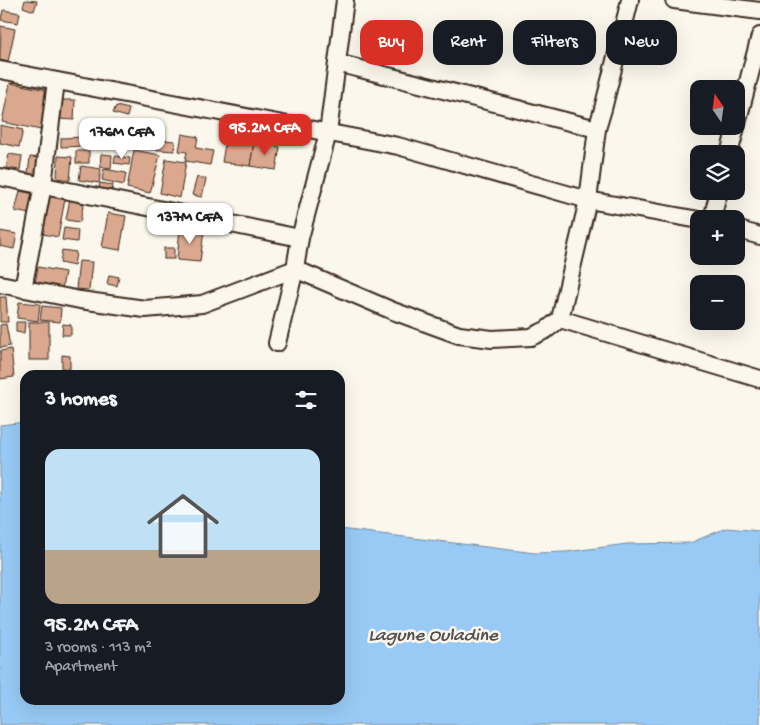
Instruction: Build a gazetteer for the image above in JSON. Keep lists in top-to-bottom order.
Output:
{
  "water": ["Lagune Ouladine"],
  "north": "top",
  "page": {
    "chip": [
      "Buy",
      "Rent",
      "Filters",
      "New"
    ],
    "map_buttons": ["+", "−"],
    "price": ["95.2M CFA", "176M CFA", "137M CFA"],
    "heading": "3 homes",
    "list": [
      {
        "name": "95.2M CFA",
        "note": "3 rooms · 113 m² · Apartment"
      }
    ]
  }
}
